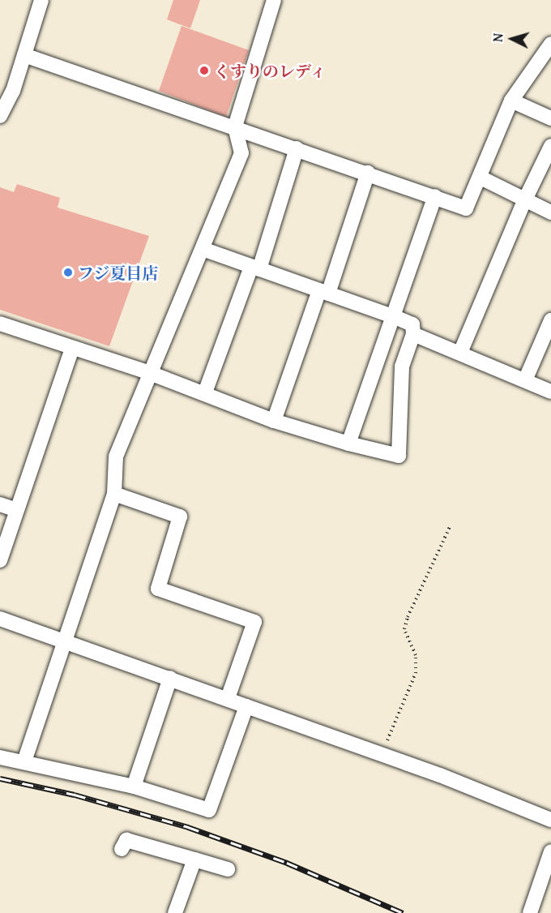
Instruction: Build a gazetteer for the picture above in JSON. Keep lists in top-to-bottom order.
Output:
{
  "places": ["くすりのレディ", "フジ夏目店"],
  "north": "left"
}
